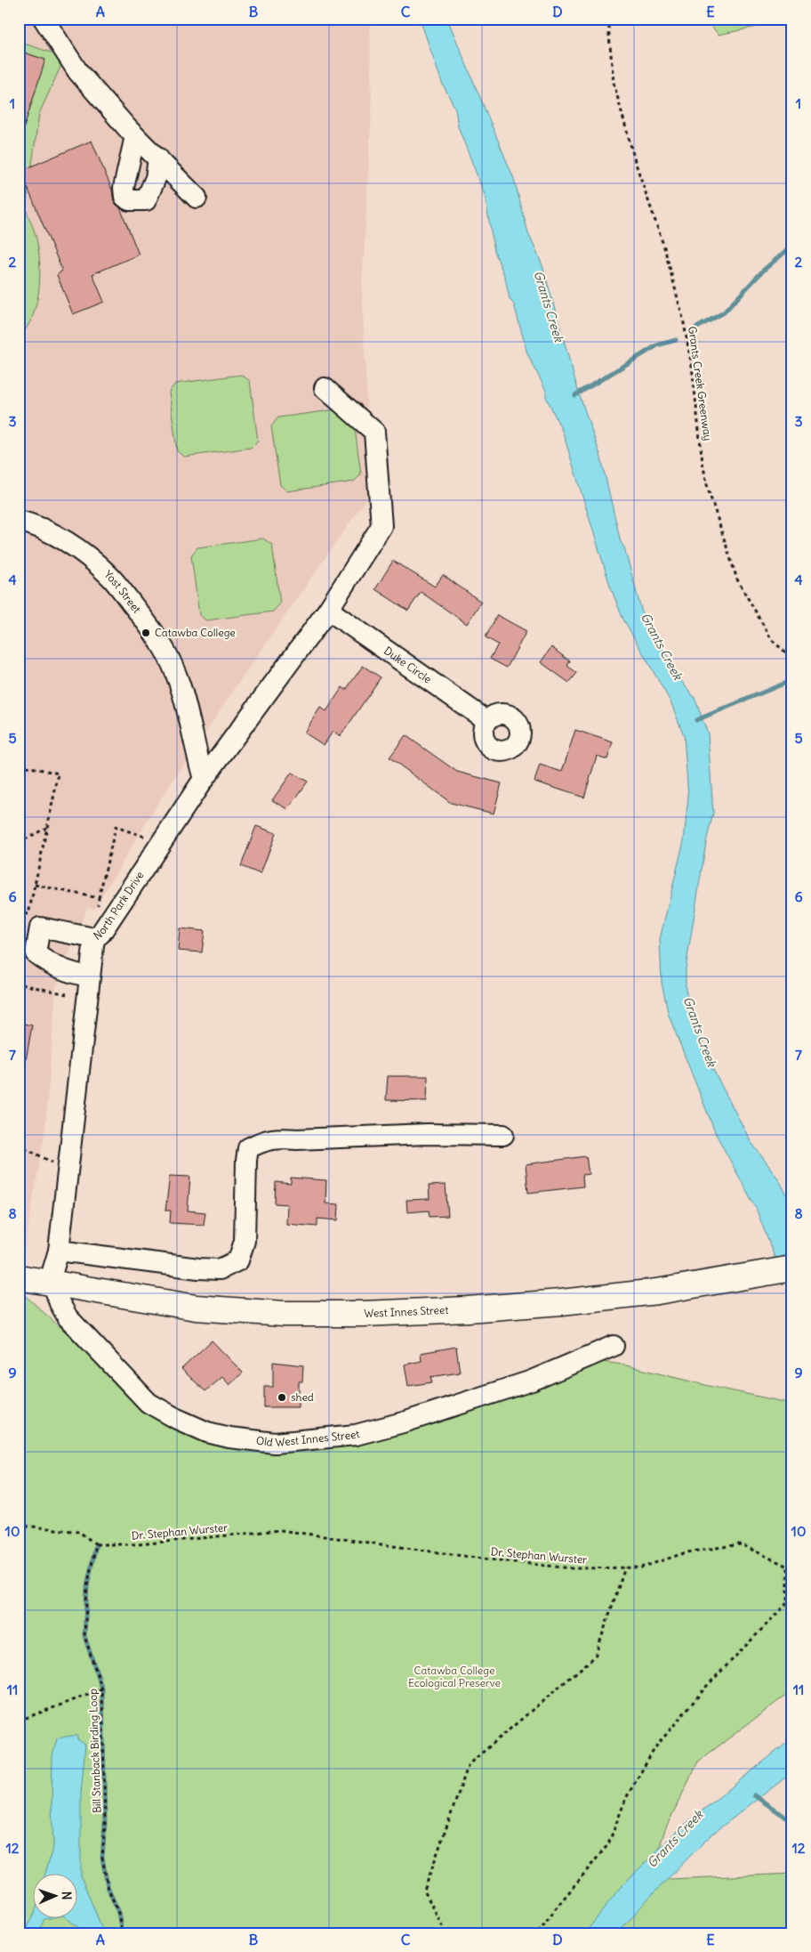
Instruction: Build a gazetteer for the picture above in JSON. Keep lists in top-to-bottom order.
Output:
{
  "streets": {
    "main road": ["West Innes Street"],
    "street": [
      "Yost Street",
      "Duke Circle",
      "North Park Drive",
      "Old West Innes Street"
    ],
    "path": ["Grants Creek Greenway", "Dr. Stephan Wurster", "Bill Stanback Birding Loop"]
  },
  "crossings": [
    ["Yost Street", "North Park Drive"],
    ["Duke Circle", "North Park Drive"],
    ["North Park Drive", "West Innes Street"],
    ["North Park Drive", "Old West Innes Street"],
    ["West Innes Street", "Old West Innes Street"],
    ["Dr. Stephan Wurster", "Bill Stanback Birding Loop"]
  ],
  "water": ["Grants Creek"],
  "parks": ["Catawba College Ecological Preserve"],
  "places": ["Catawba College", "shed"],
  "north": "right",
  "grid": {
    "columns": [
      "A",
      "B",
      "C",
      "D",
      "E"
    ],
    "rows": [
      "1",
      "2",
      "3",
      "4",
      "5",
      "6",
      "7",
      "8",
      "9",
      "10",
      "11",
      "12"
    ]
  }
}
